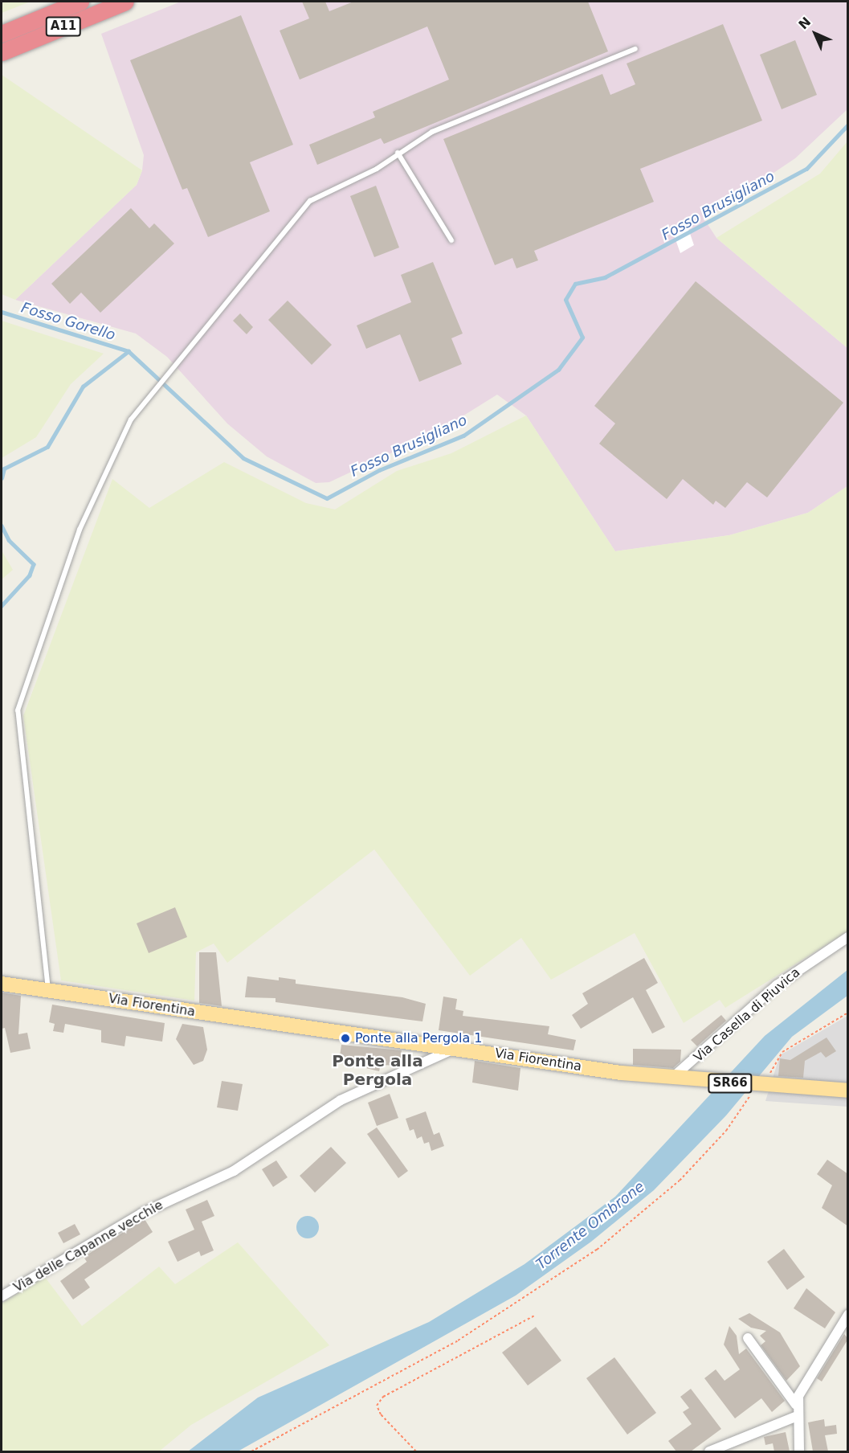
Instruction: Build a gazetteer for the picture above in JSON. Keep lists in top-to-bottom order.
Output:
{
  "streets": {
    "highway": ["A11"],
    "main road": ["Via Fiorentina", "SR66"],
    "street": ["Via Casella di Piuvica", "Via delle Capanne vecchie"]
  },
  "crossings": [
    ["Via Fiorentina", "Via Casella di Piuvica"],
    ["Via Fiorentina", "Via delle Capanne vecchie"]
  ],
  "districts": ["Ponte alla Pergola"],
  "water": ["Fosso Brusigliano", "Fosso Gorello", "Torrente Ombrone"],
  "places": ["Ponte alla Pergola 1"],
  "north": "top left"
}
